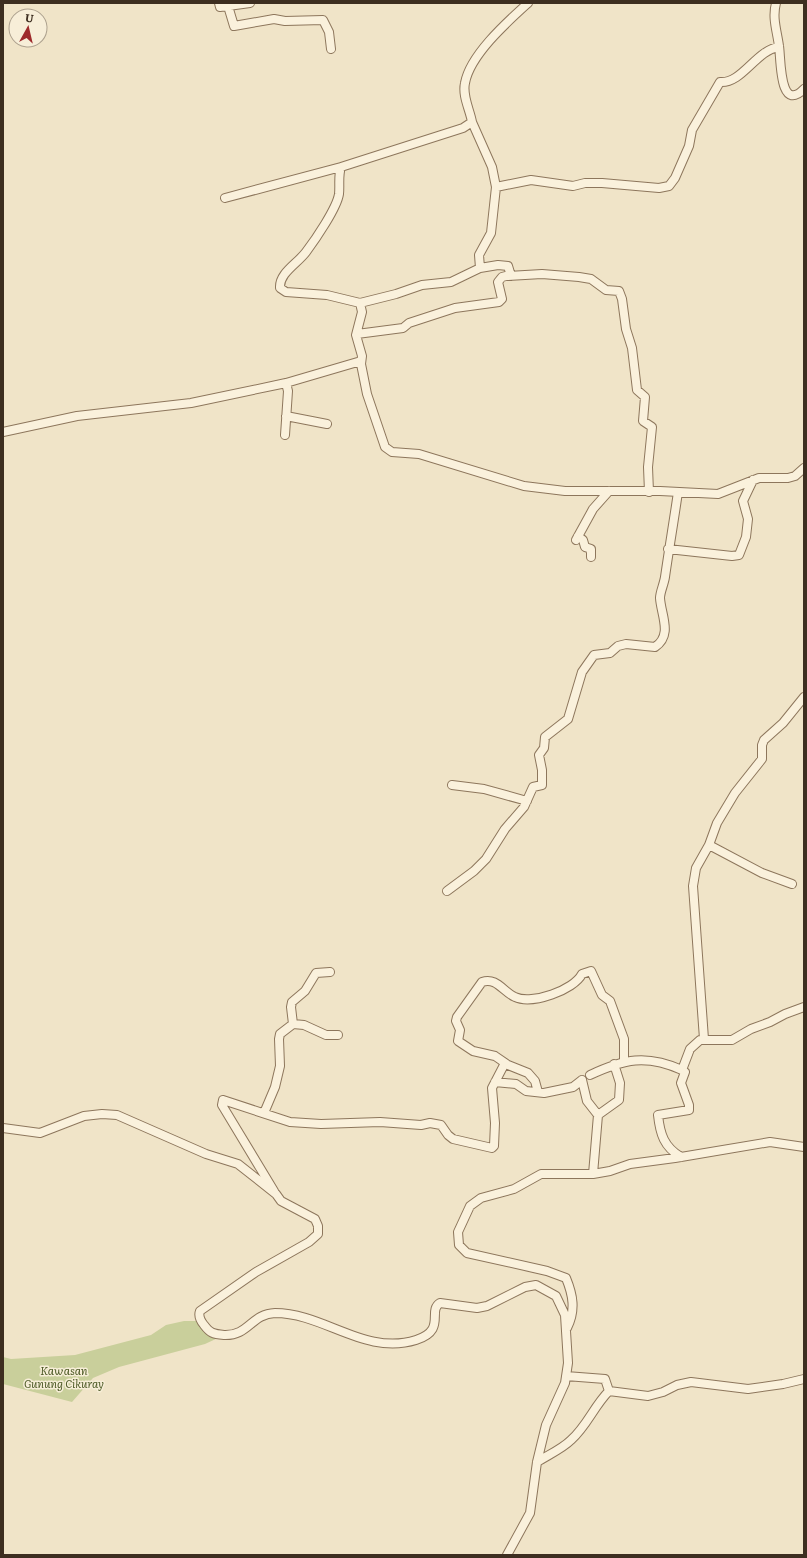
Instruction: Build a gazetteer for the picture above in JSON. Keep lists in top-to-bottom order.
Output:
{
  "parks": ["Kawasan Gunung Cikuray"],
  "north": "top"
}
